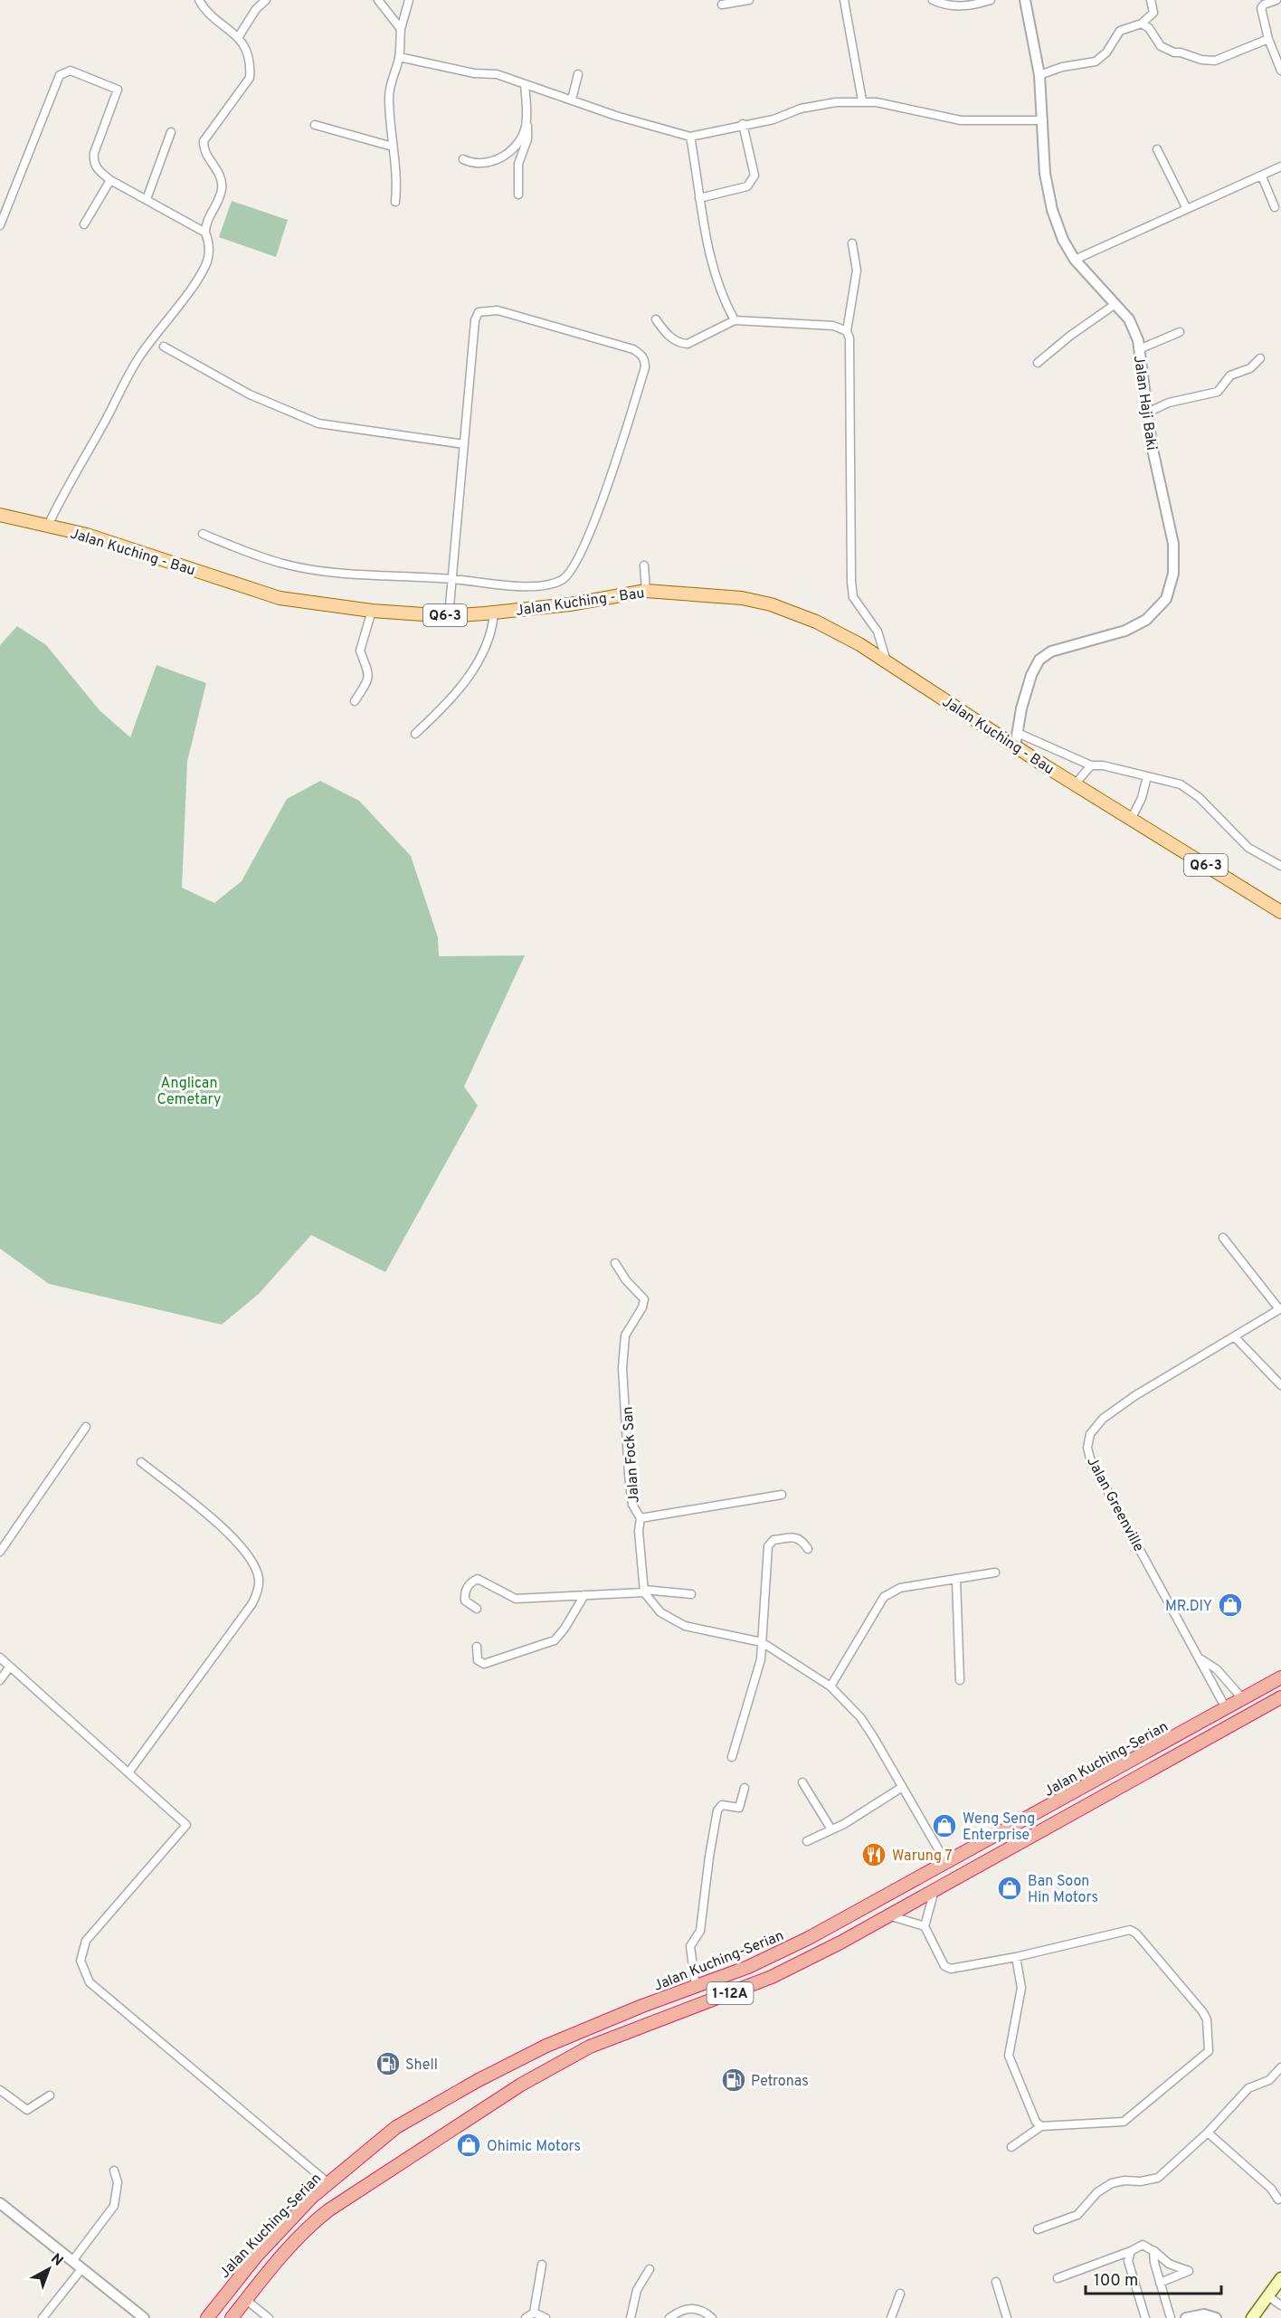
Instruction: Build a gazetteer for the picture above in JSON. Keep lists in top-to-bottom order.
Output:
{
  "streets": {
    "highway": ["Jalan Kuching-Serian", "1-12A"],
    "main road": ["Jalan Kuching - Bau", "Q6-3"],
    "street": ["Jalan Haji Baki", "Jalan Fock San", "Jalan Greenville"]
  },
  "crossings": [
    ["Jalan Haji Baki", "Jalan Kuching - Bau"],
    ["Jalan Greenville", "Jalan Kuching-Serian"]
  ],
  "parks": ["Anglican Cemetary"],
  "places": {
    "shop": [
      "MR.DIY",
      "Weng Seng Enterprise",
      "Ban Soon Hin Motors",
      "Ohimic Motors"
    ],
    "restaurant": ["Warung 7"],
    "fuel station": ["Shell", "Petronas"]
  },
  "scale_bar": "100 m",
  "north": "top right"
}
